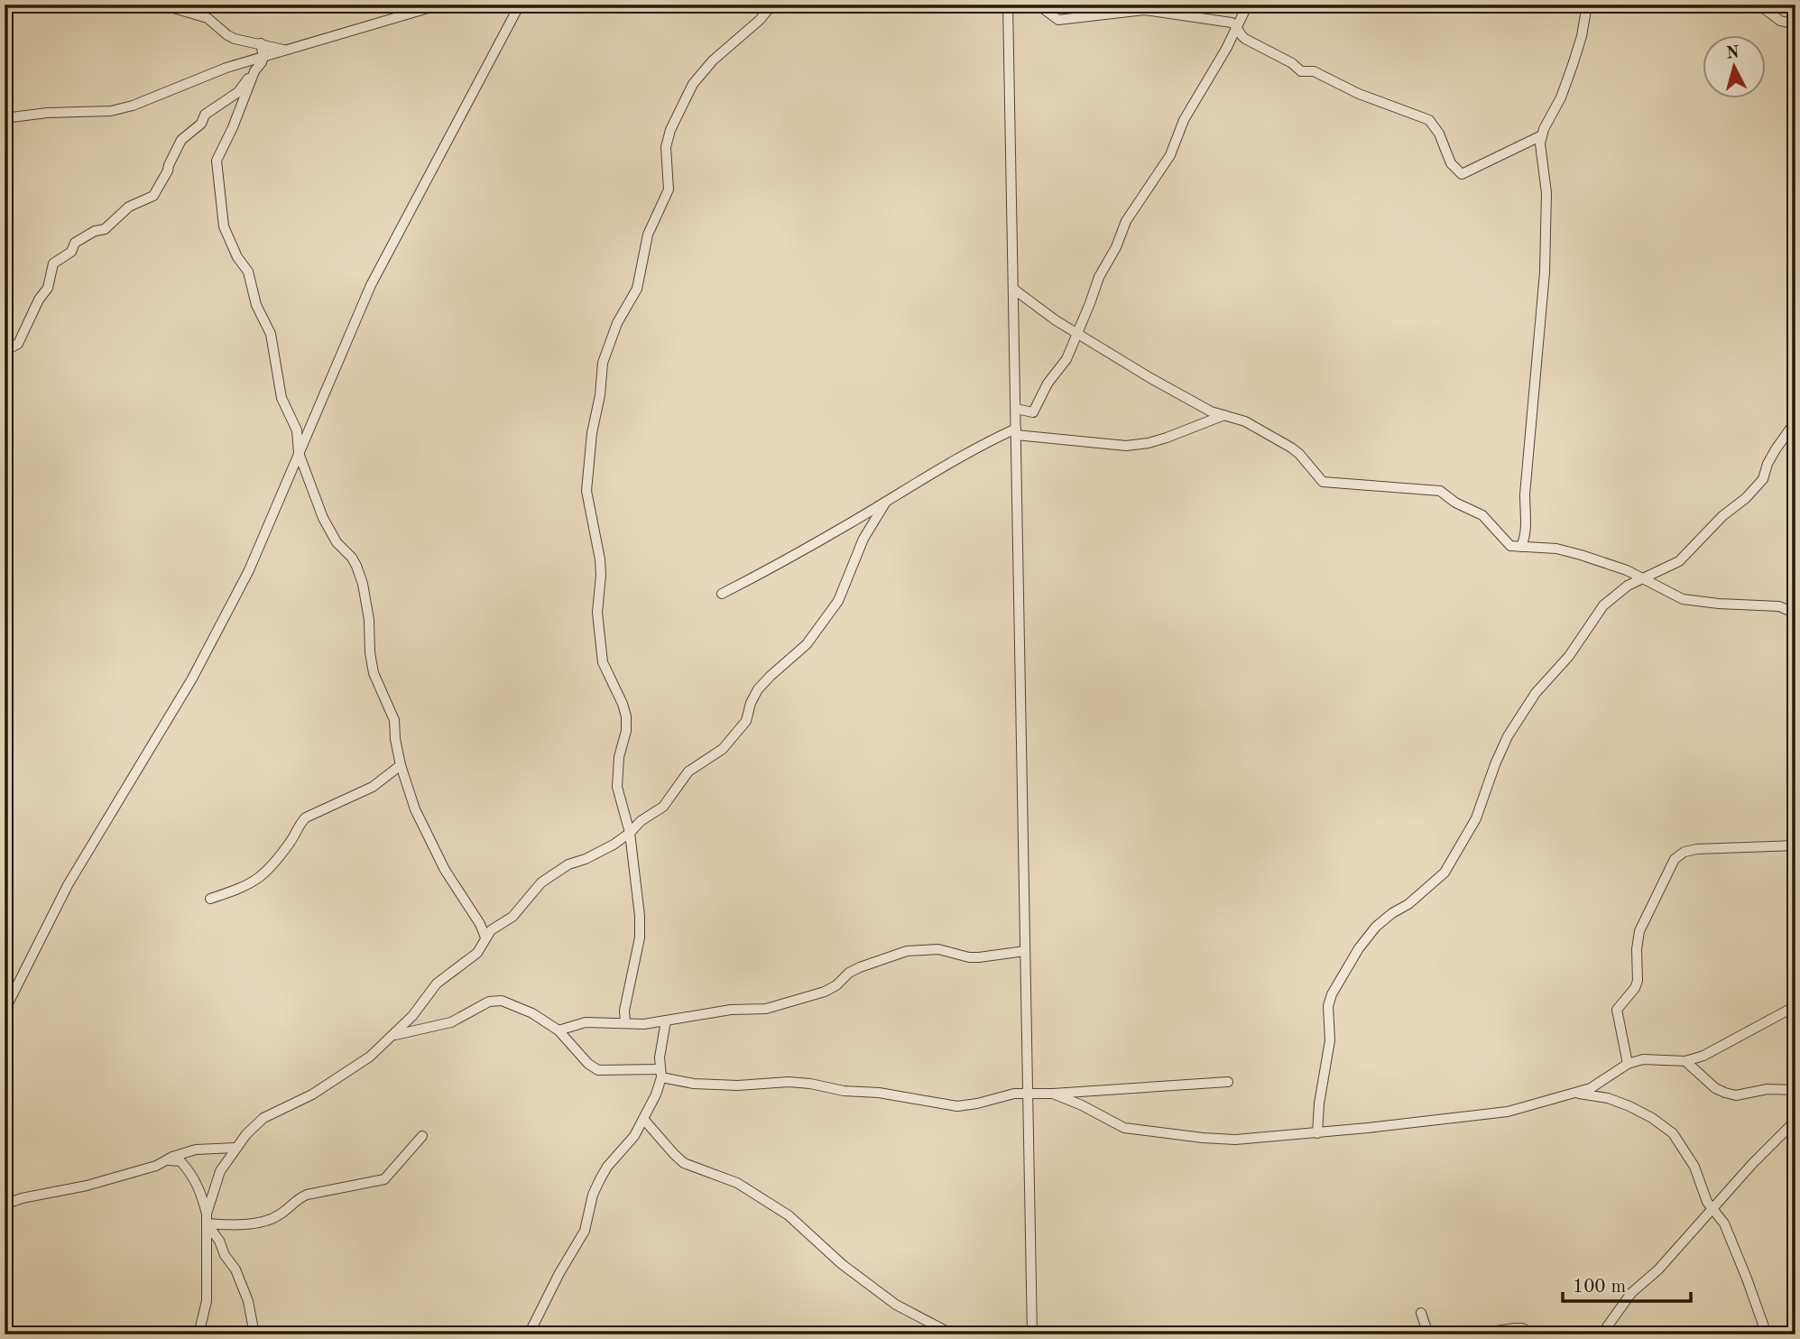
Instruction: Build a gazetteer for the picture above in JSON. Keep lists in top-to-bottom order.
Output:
{
  "scale_bar": "100 m",
  "north": "top"
}
